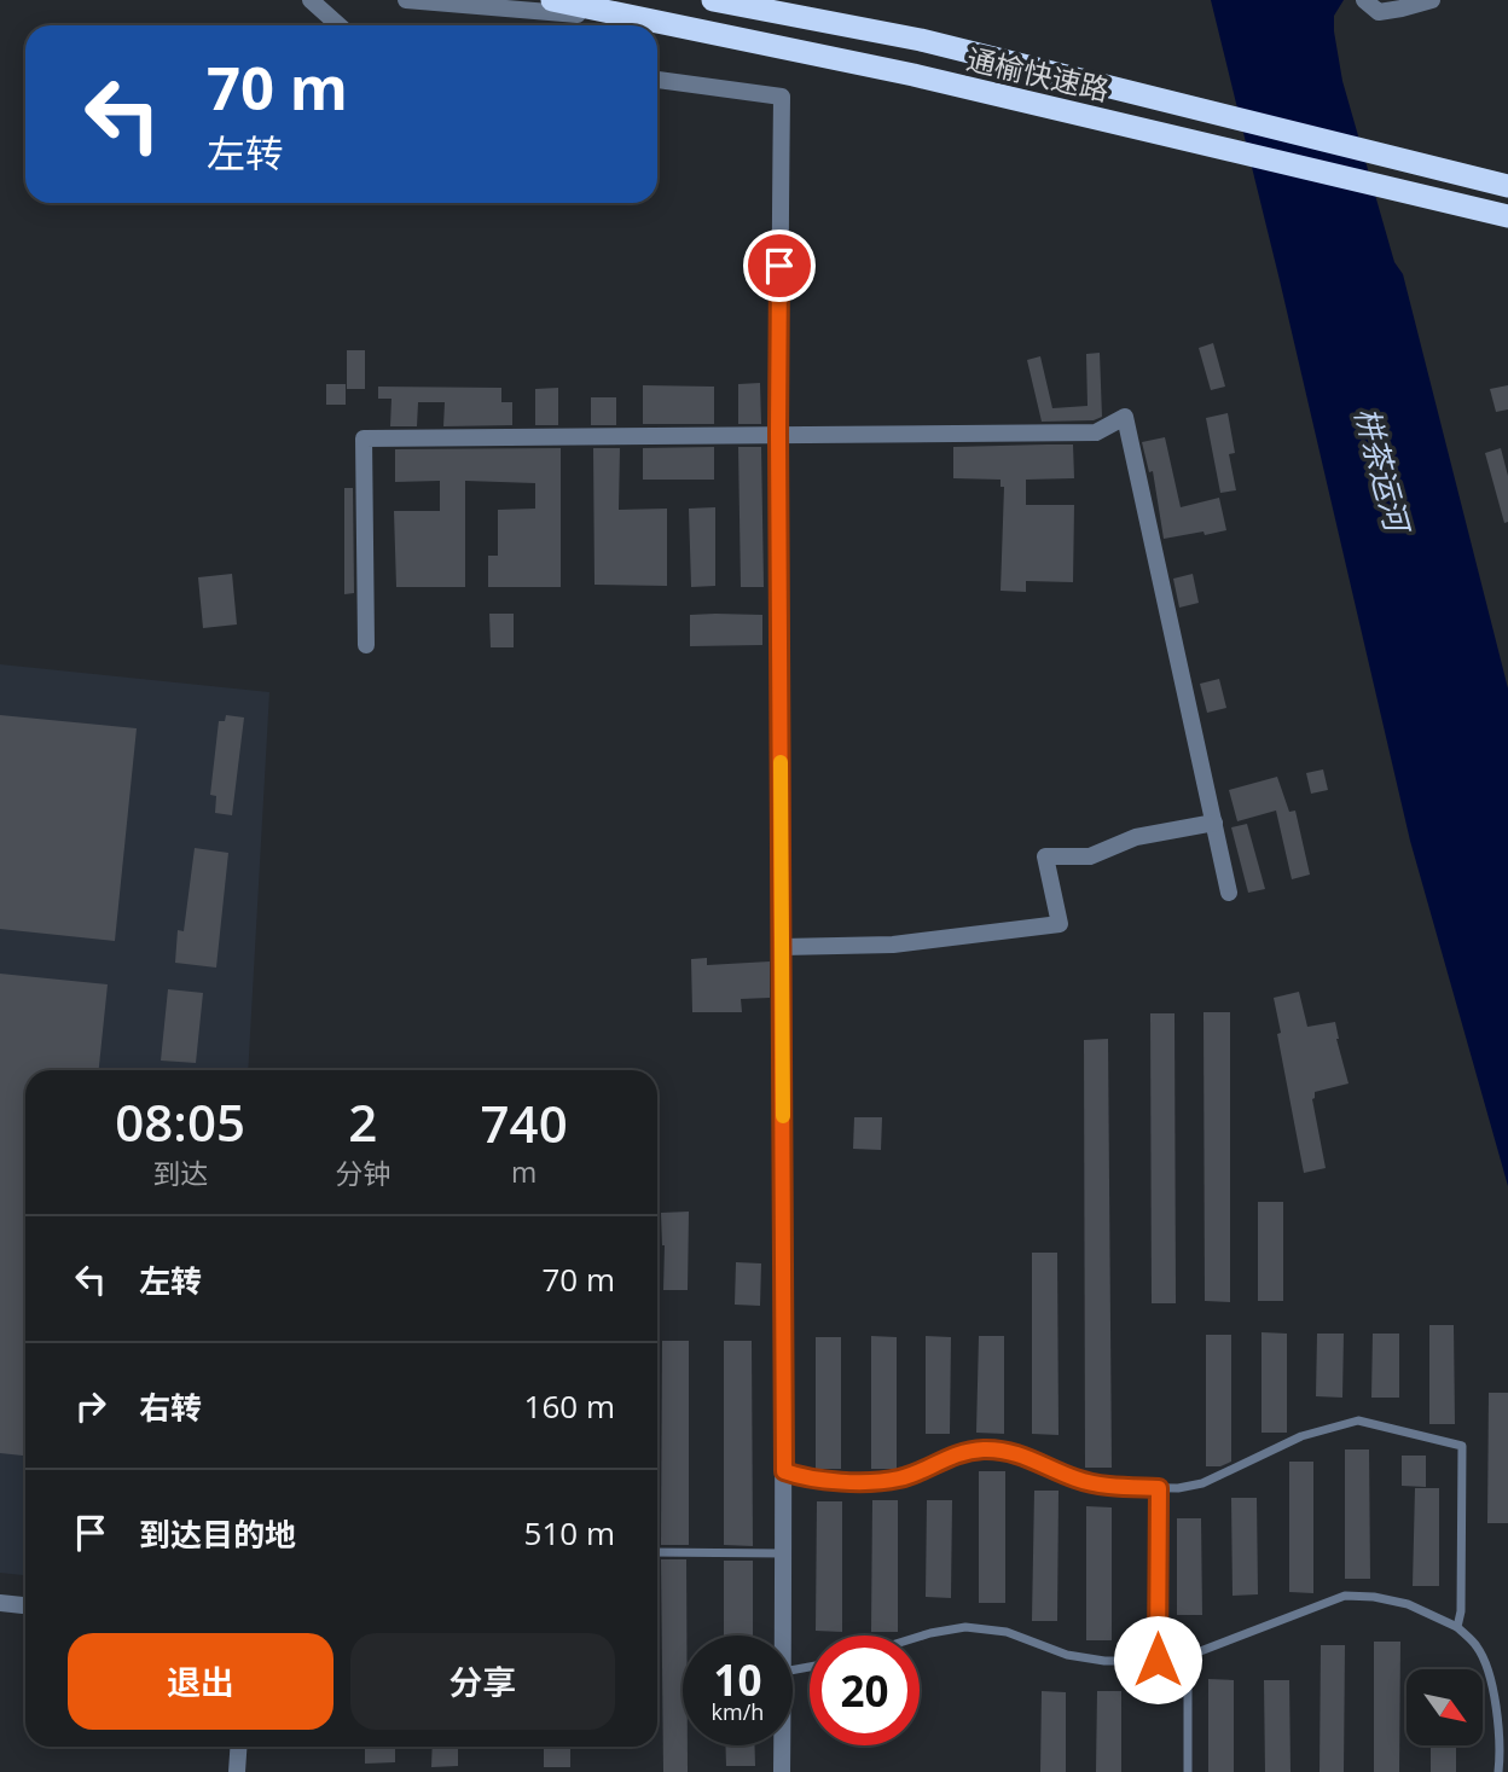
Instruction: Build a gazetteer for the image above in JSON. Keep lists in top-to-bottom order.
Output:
{
  "streets": {
    "highway": ["通榆快速路"]
  },
  "water": ["栟茶运河"],
  "north": "bottom right",
  "page": {
    "turn": ["70 m", "左转"],
    "eta": [
      "08:05",
      "到达",
      "2",
      "分钟",
      "740",
      "m"
    ],
    "list": [
      {
        "name": "左转",
        "value": "70 m"
      },
      {
        "name": "右转",
        "value": "160 m"
      },
      {
        "name": "到达目的地",
        "value": "510 m"
      }
    ],
    "buttons": ["退出", "分享"],
    "speed": "10 km/h",
    "limit": "20"
  }
}
